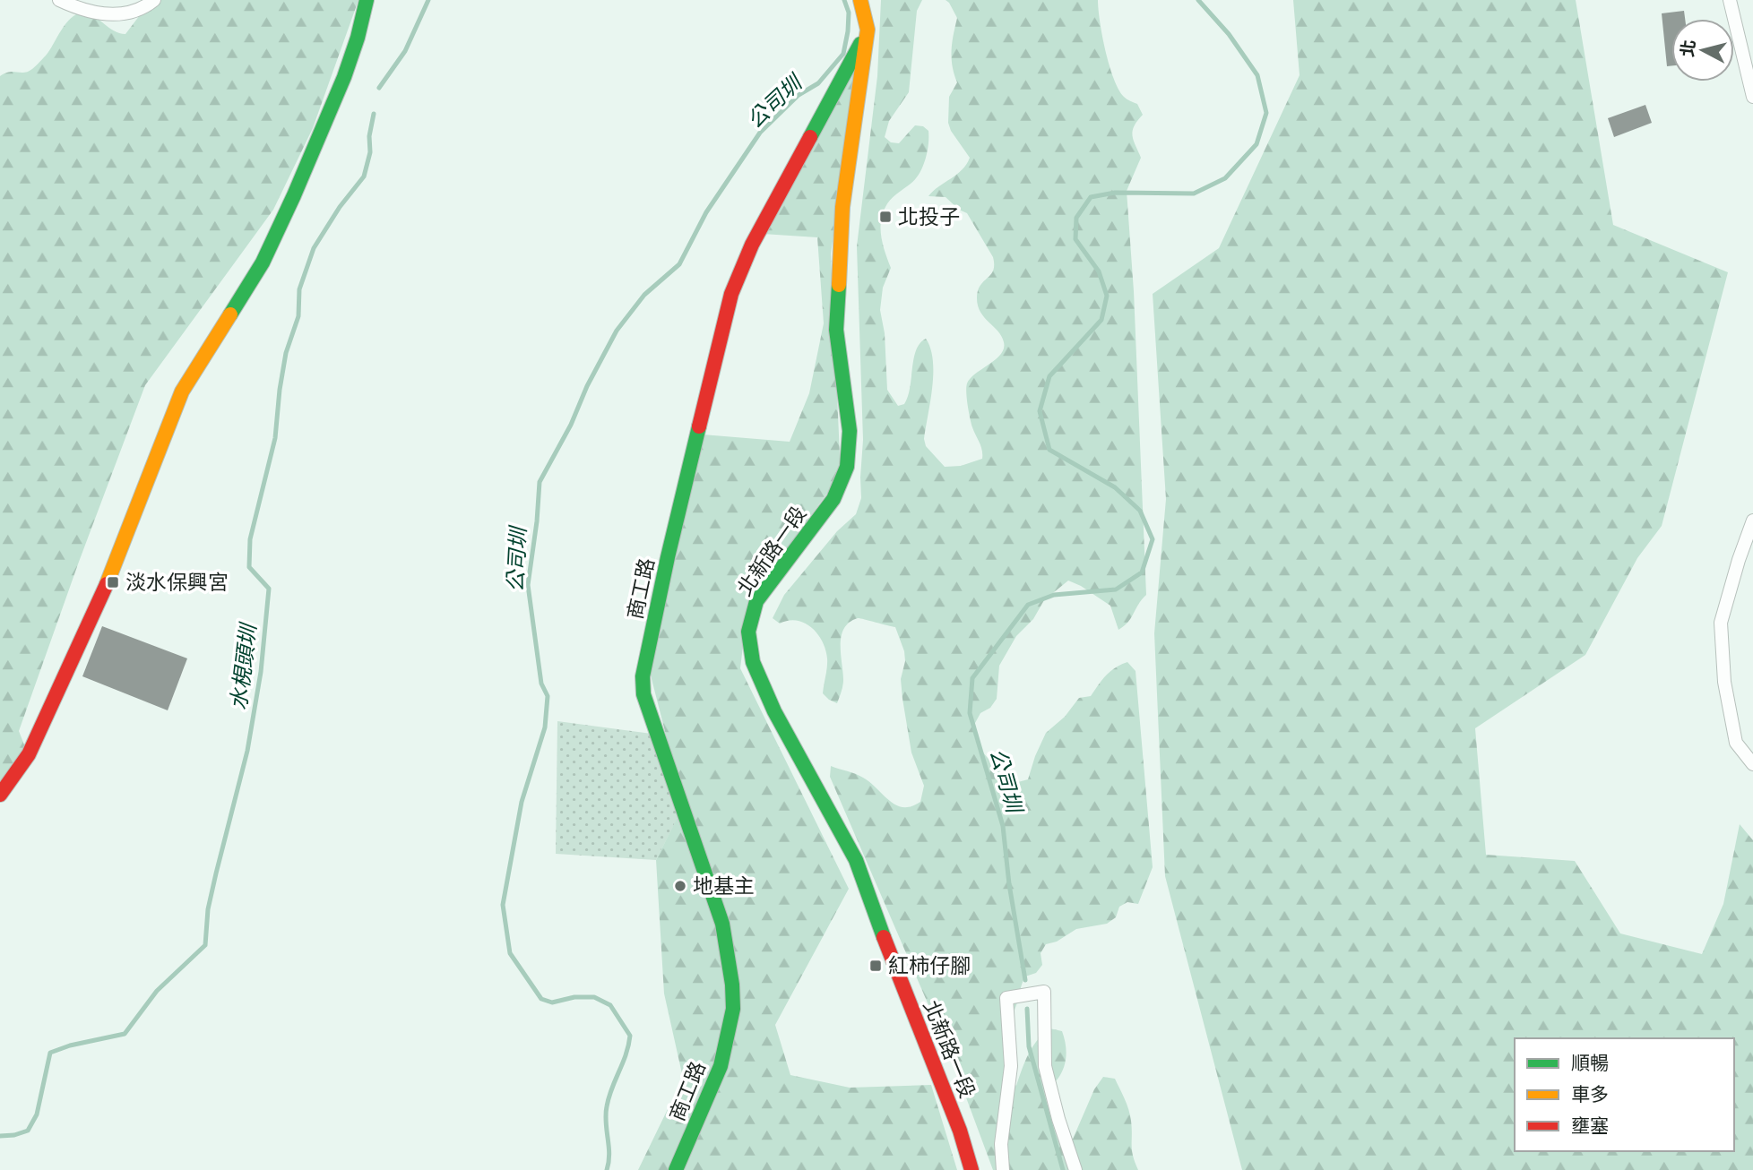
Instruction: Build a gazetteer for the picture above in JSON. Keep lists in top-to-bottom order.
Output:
{
  "streets": {
    "street": ["北新路一段", "商工路"]
  },
  "crossings": [
    ["北新路一段", "商工路"]
  ],
  "water": ["公司圳", "水梘頭圳"],
  "places": {
    "transit": ["北投子", "淡水保興宮", "紅柿仔腳"],
    "other": ["地基主"]
  },
  "legend": ["順暢", "車多", "壅塞"],
  "north": "left"
}
